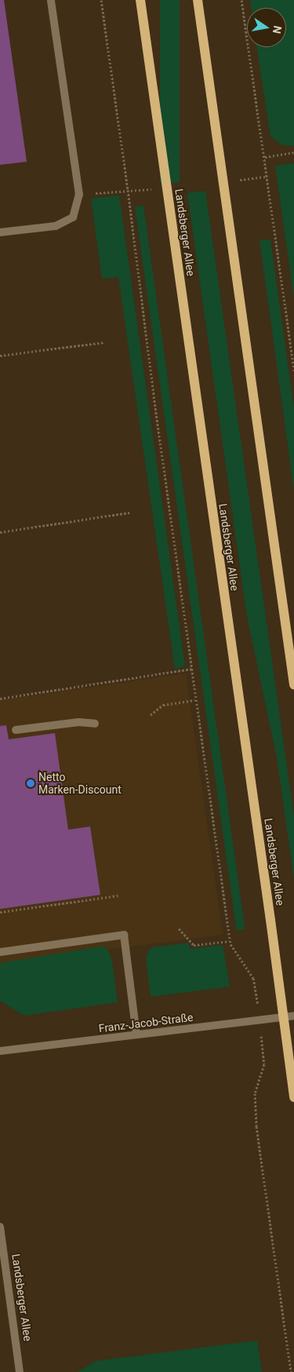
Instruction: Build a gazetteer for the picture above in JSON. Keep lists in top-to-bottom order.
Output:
{
  "streets": {
    "main road": ["Landsberger Allee"],
    "street": ["Franz-Jacob-Straße"]
  },
  "crossings": [
    ["Landsberger Allee", "Franz-Jacob-Straße"]
  ],
  "places": ["Netto Marken-Discount"],
  "north": "right"
}
